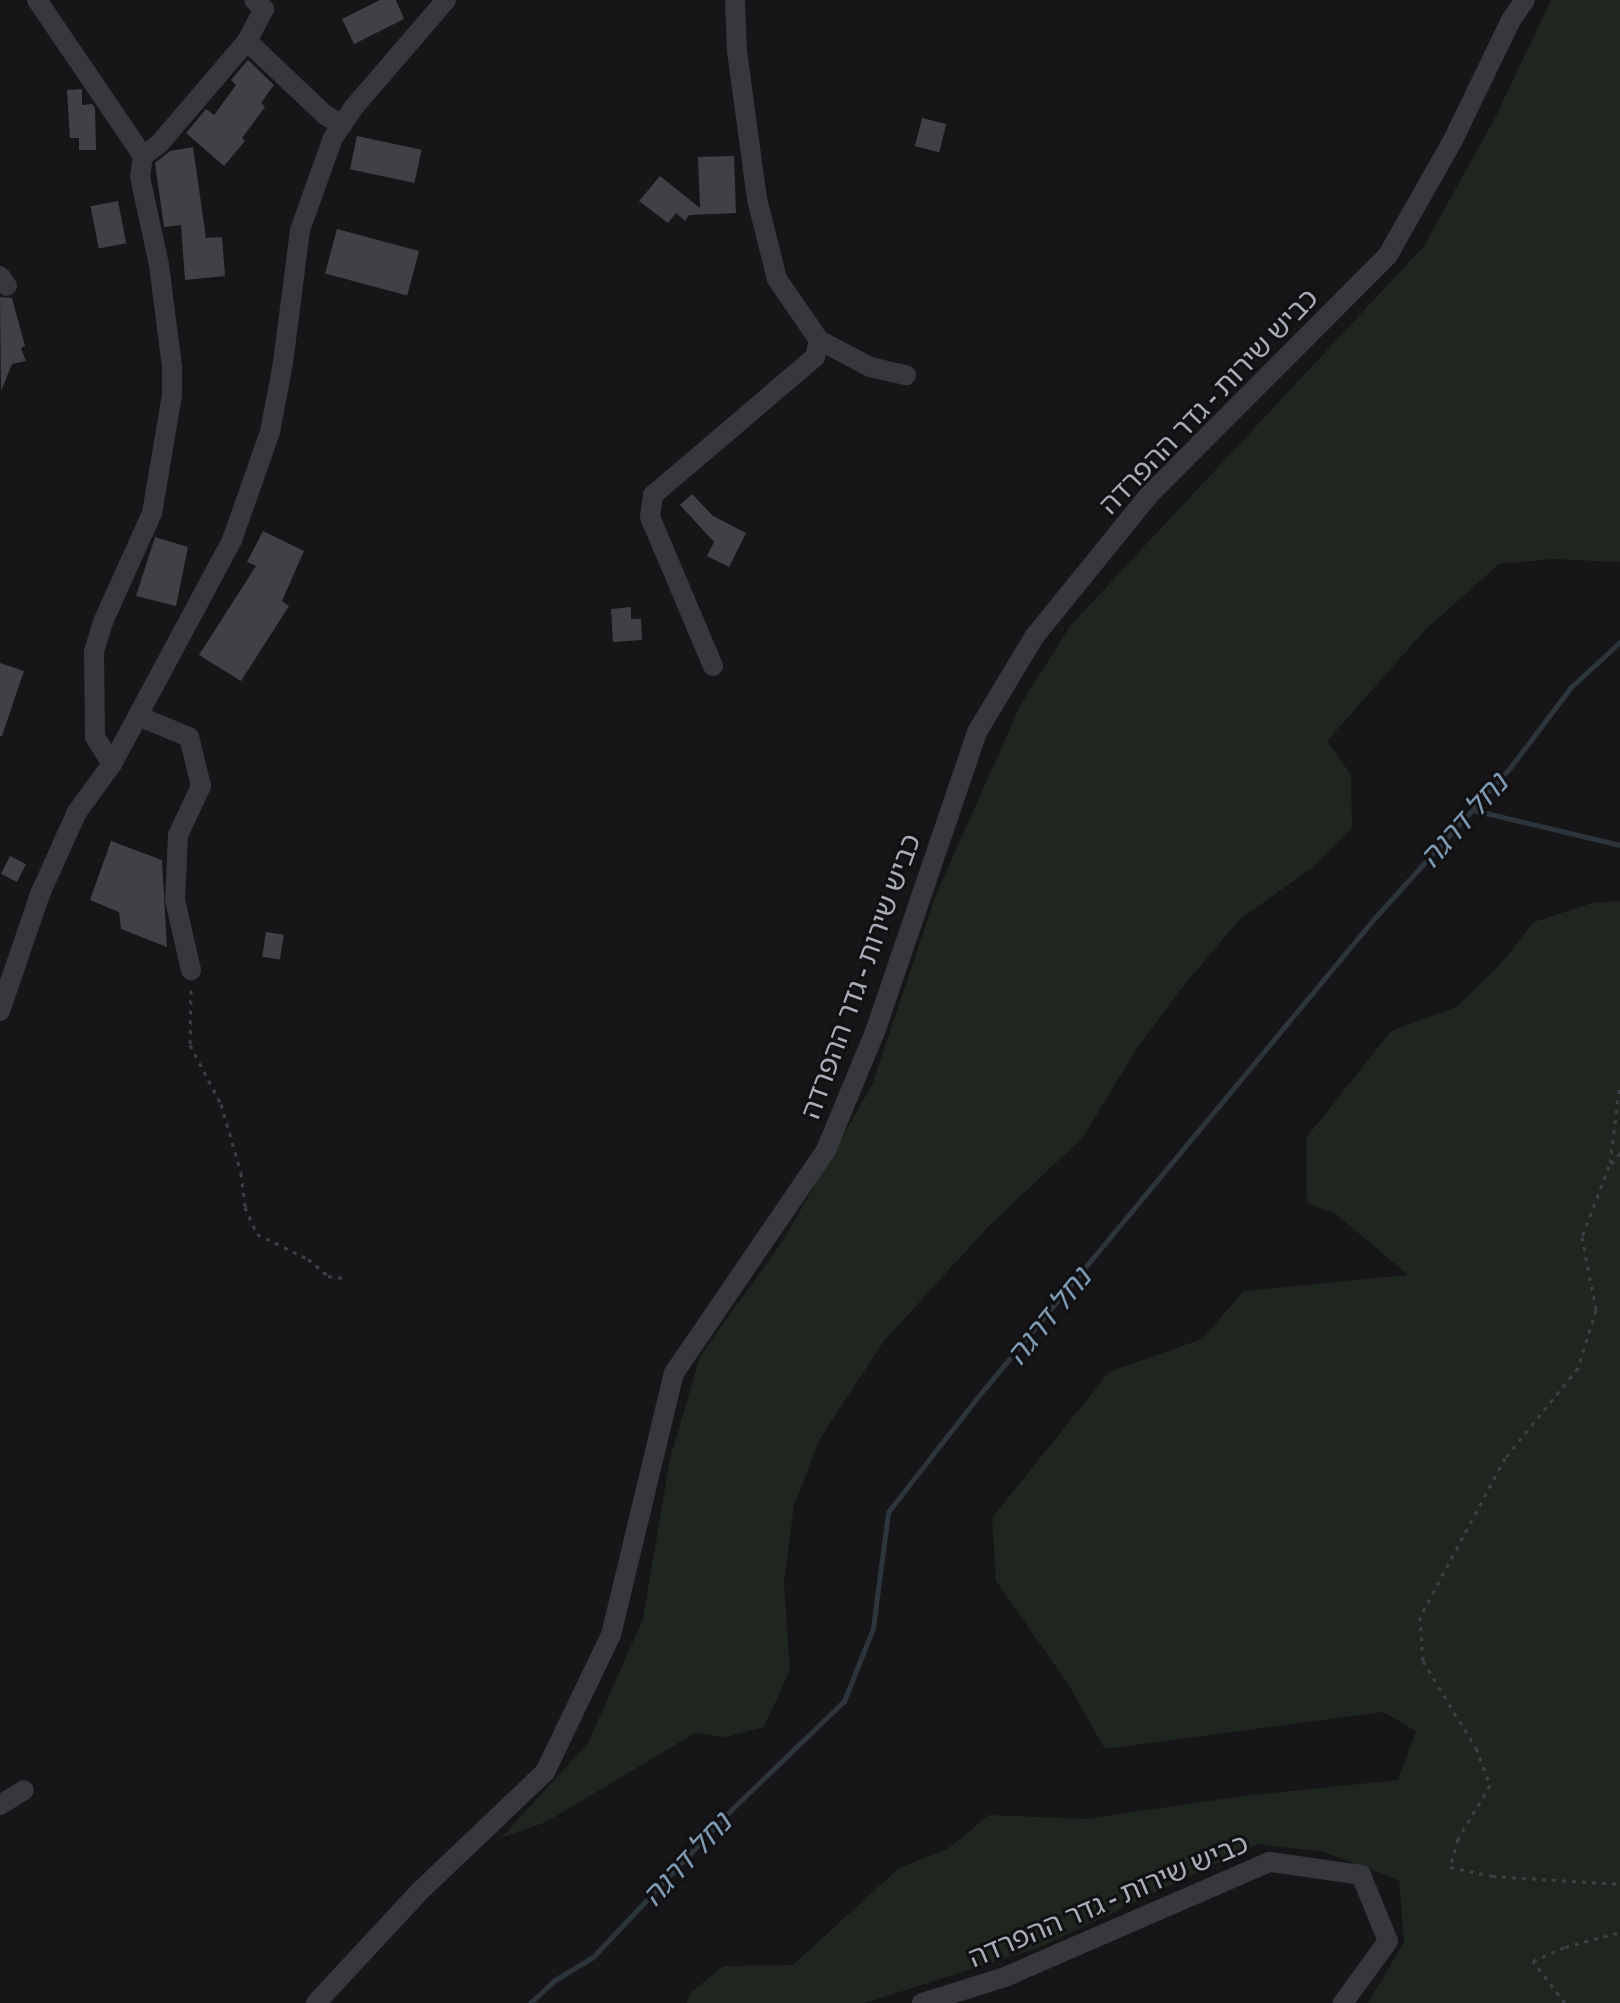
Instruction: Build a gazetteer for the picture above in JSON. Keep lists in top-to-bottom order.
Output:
{
  "streets": {
    "street": ["כביש שירות - גדר ההפרדה"]
  },
  "water": ["נחל דרגה"]
}
